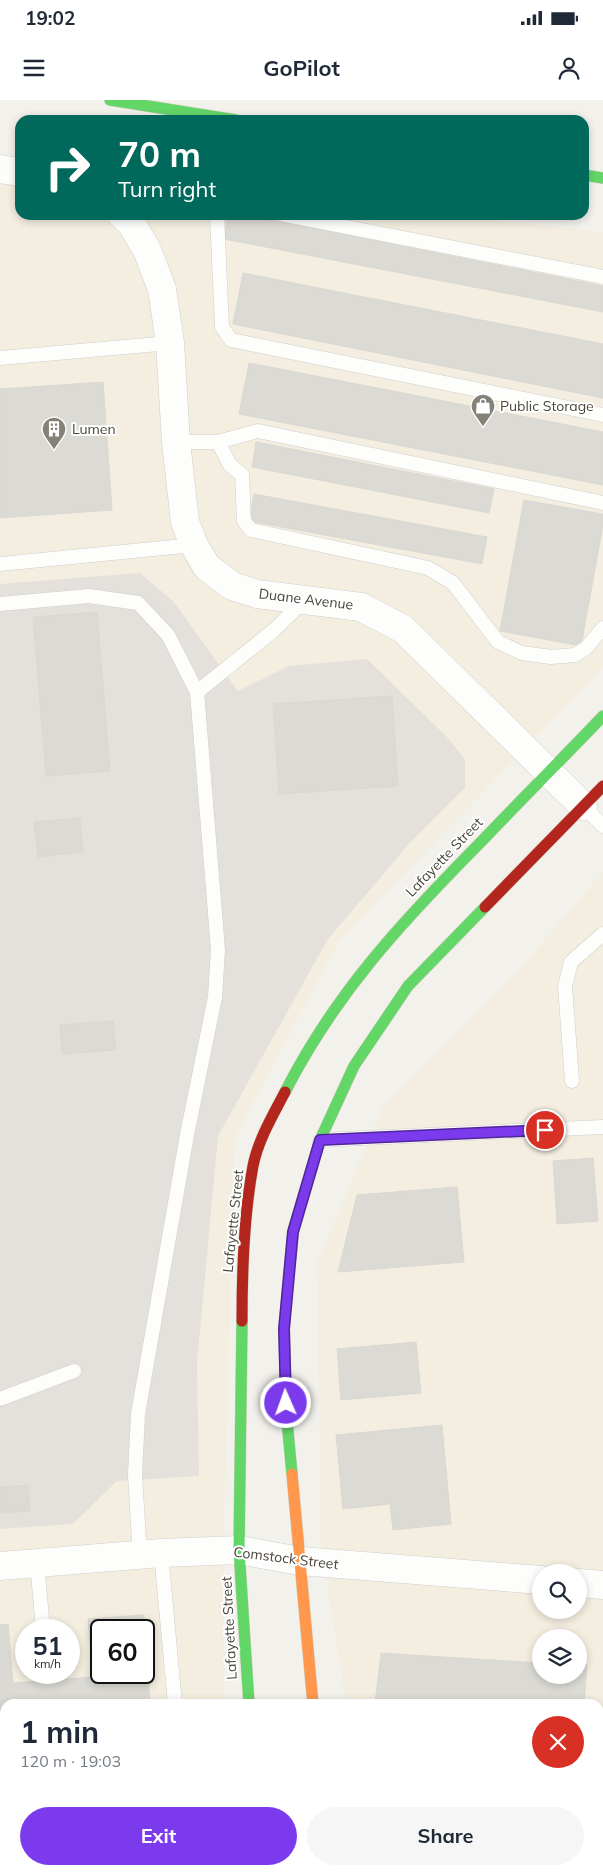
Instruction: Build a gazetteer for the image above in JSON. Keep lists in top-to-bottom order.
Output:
{
  "streets": {
    "main road": ["Lafayette Street"],
    "street": ["Duane Avenue", "Comstock Street"]
  },
  "crossings": [
    ["Duane Avenue", "Lafayette Street"],
    ["Lafayette Street", "Comstock Street"]
  ],
  "places": {
    "shop": ["Public Storage"],
    "building": ["Lumen"]
  },
  "page": {
    "status": "19:02",
    "header": "GoPilot",
    "turn": ["70 m", "Turn right"],
    "speed": "51 km/h",
    "limit": "60",
    "heading": ["1 min", "120 m · 19:03"],
    "buttons": ["Exit", "Share"]
  }
}
